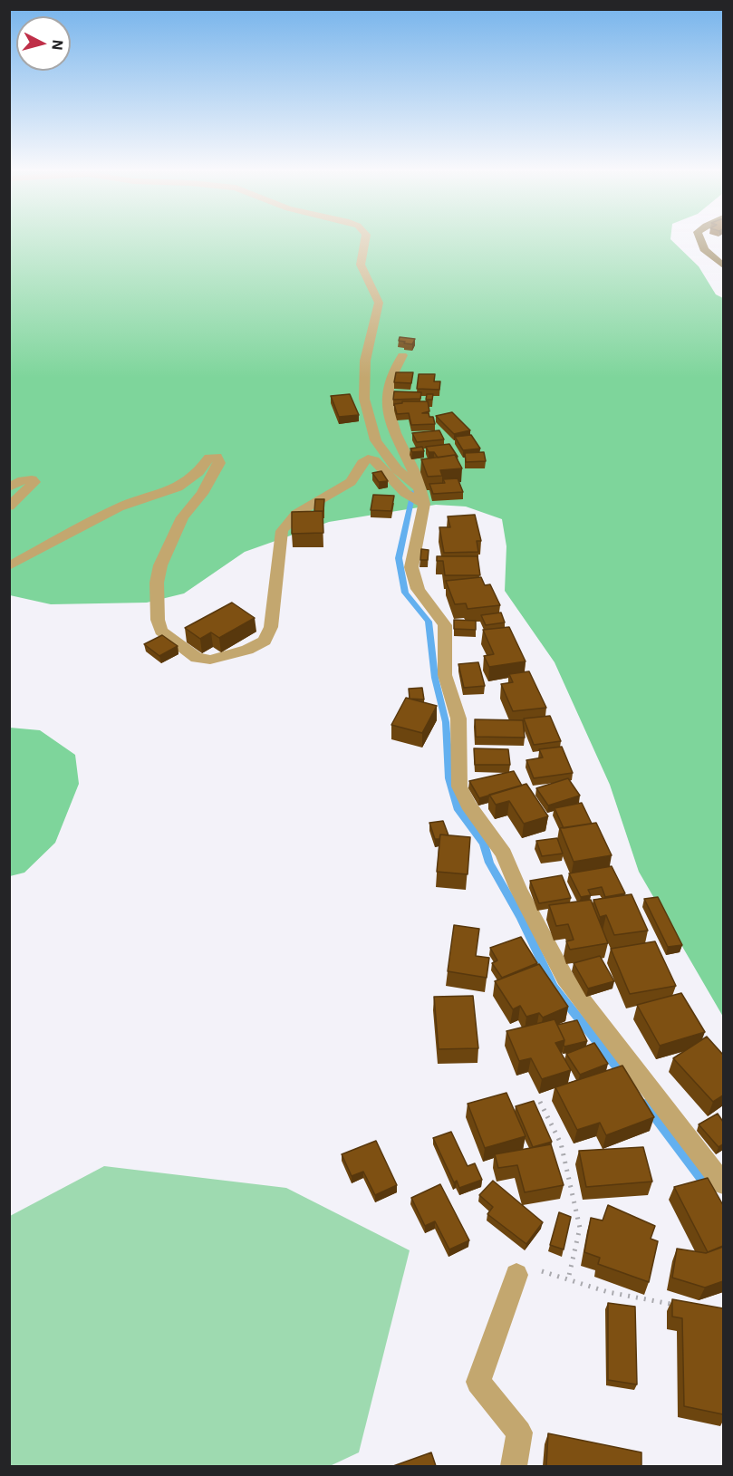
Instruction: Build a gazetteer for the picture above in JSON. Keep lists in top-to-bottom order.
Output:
{
  "north": "right"
}
